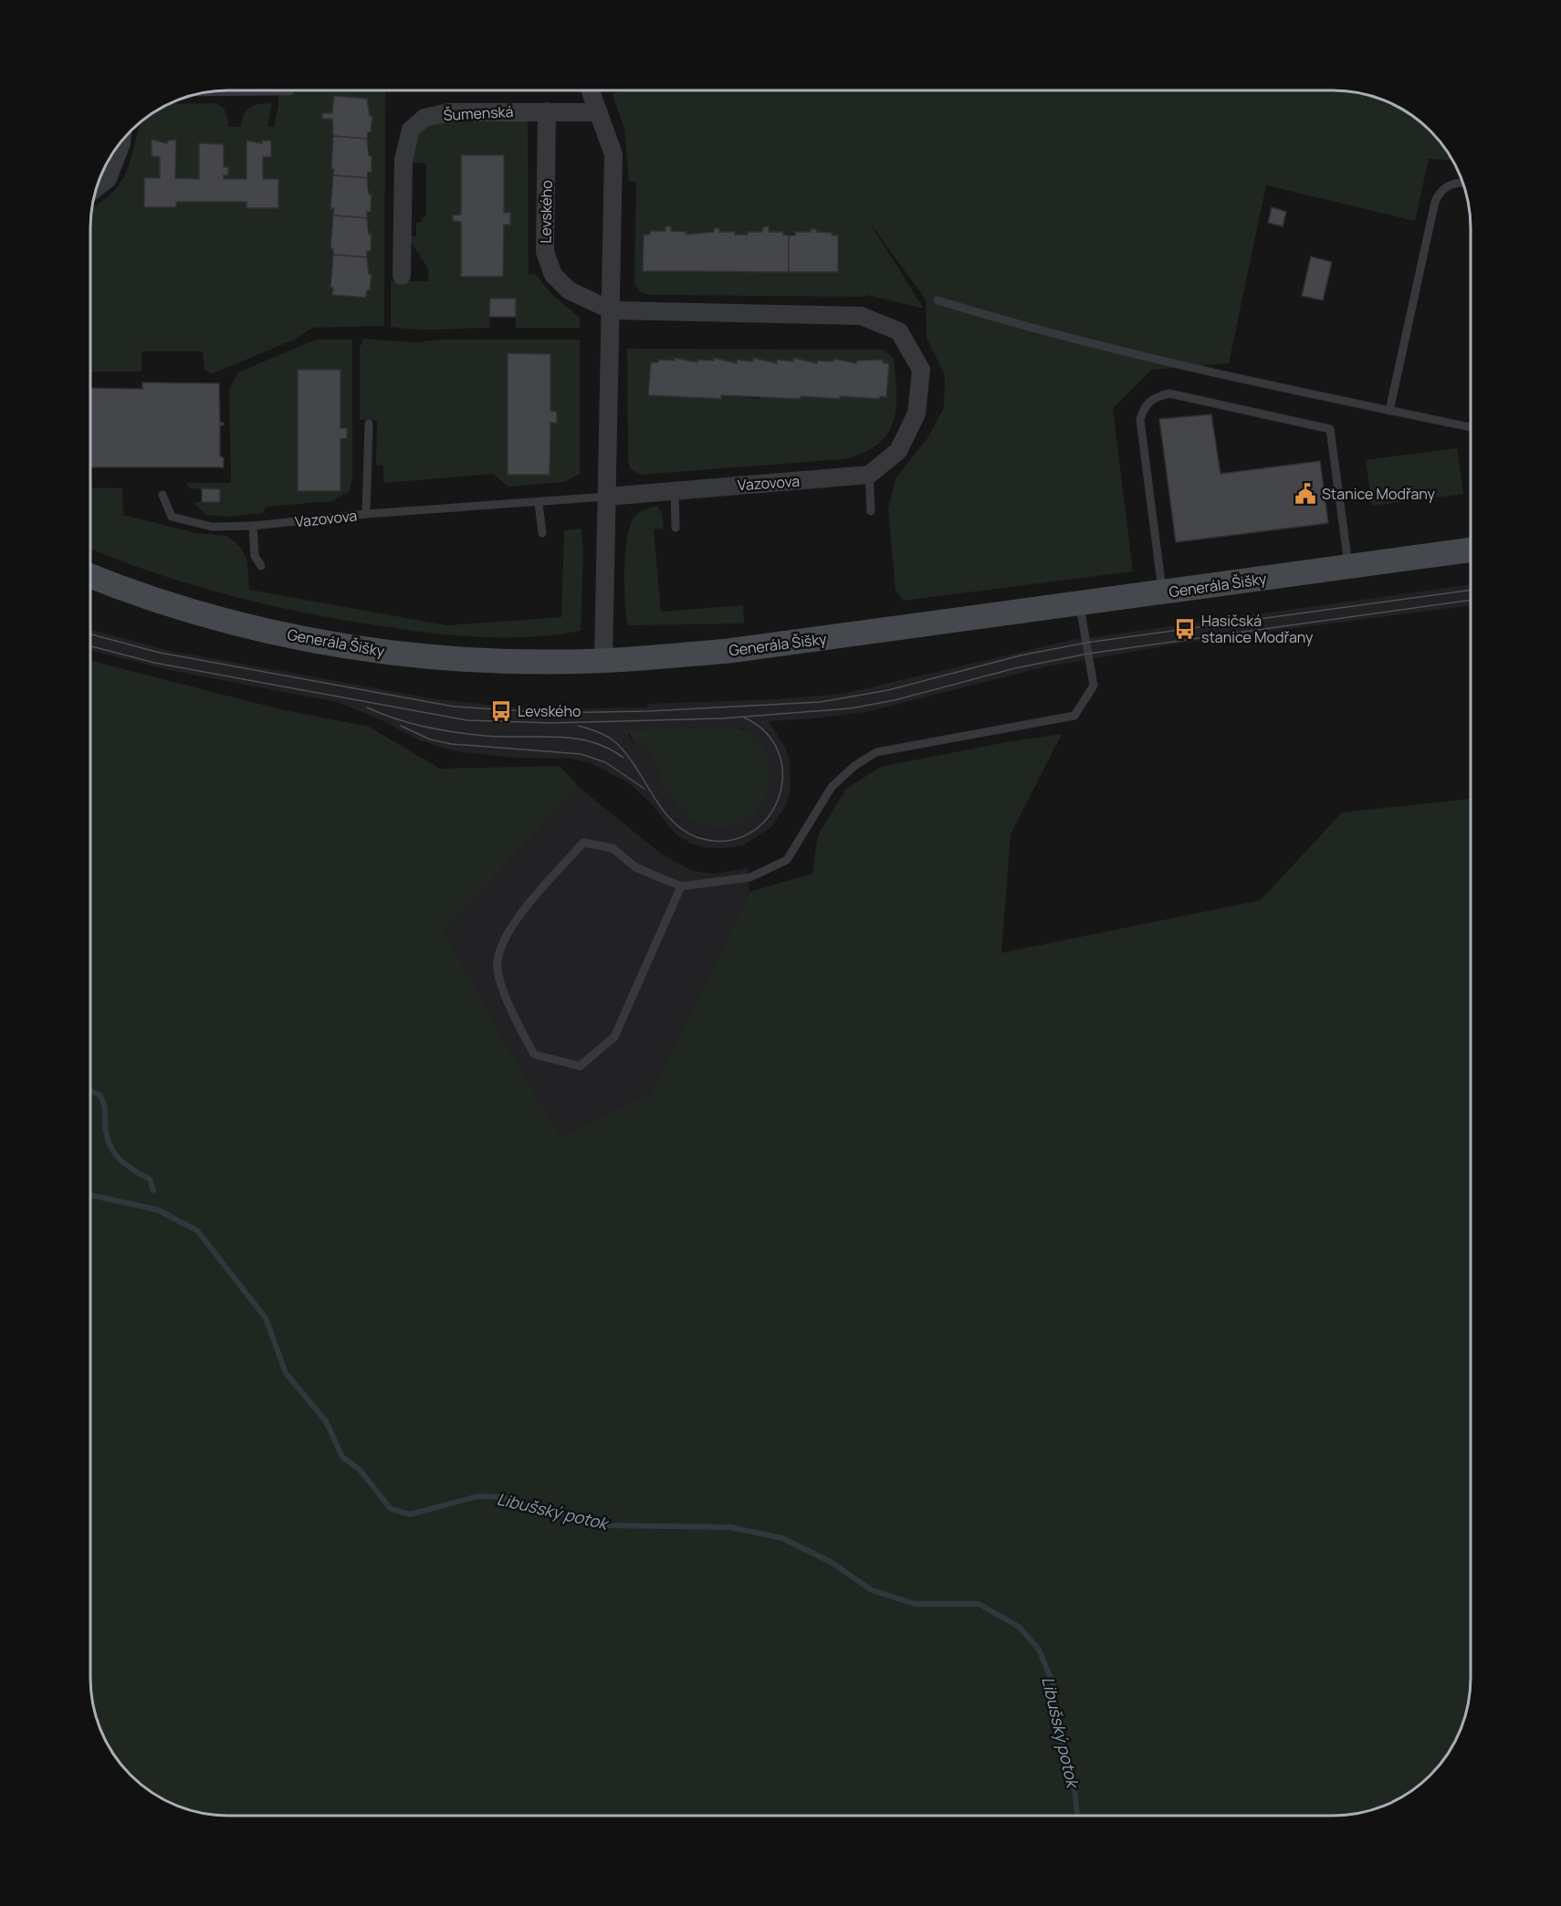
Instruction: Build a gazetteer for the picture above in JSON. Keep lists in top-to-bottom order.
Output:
{
  "streets": {
    "main road": ["Generála Šišky"],
    "street": ["Šumenská", "Levského", "Vazovova"]
  },
  "crossings": [
    ["Šumenská", "Levského"]
  ],
  "water": ["Libušský potok"],
  "places": {
    "public building": ["Stanice Modřany"],
    "bus stop": ["Hasičská stanice Modřany", "Levského"]
  }
}
